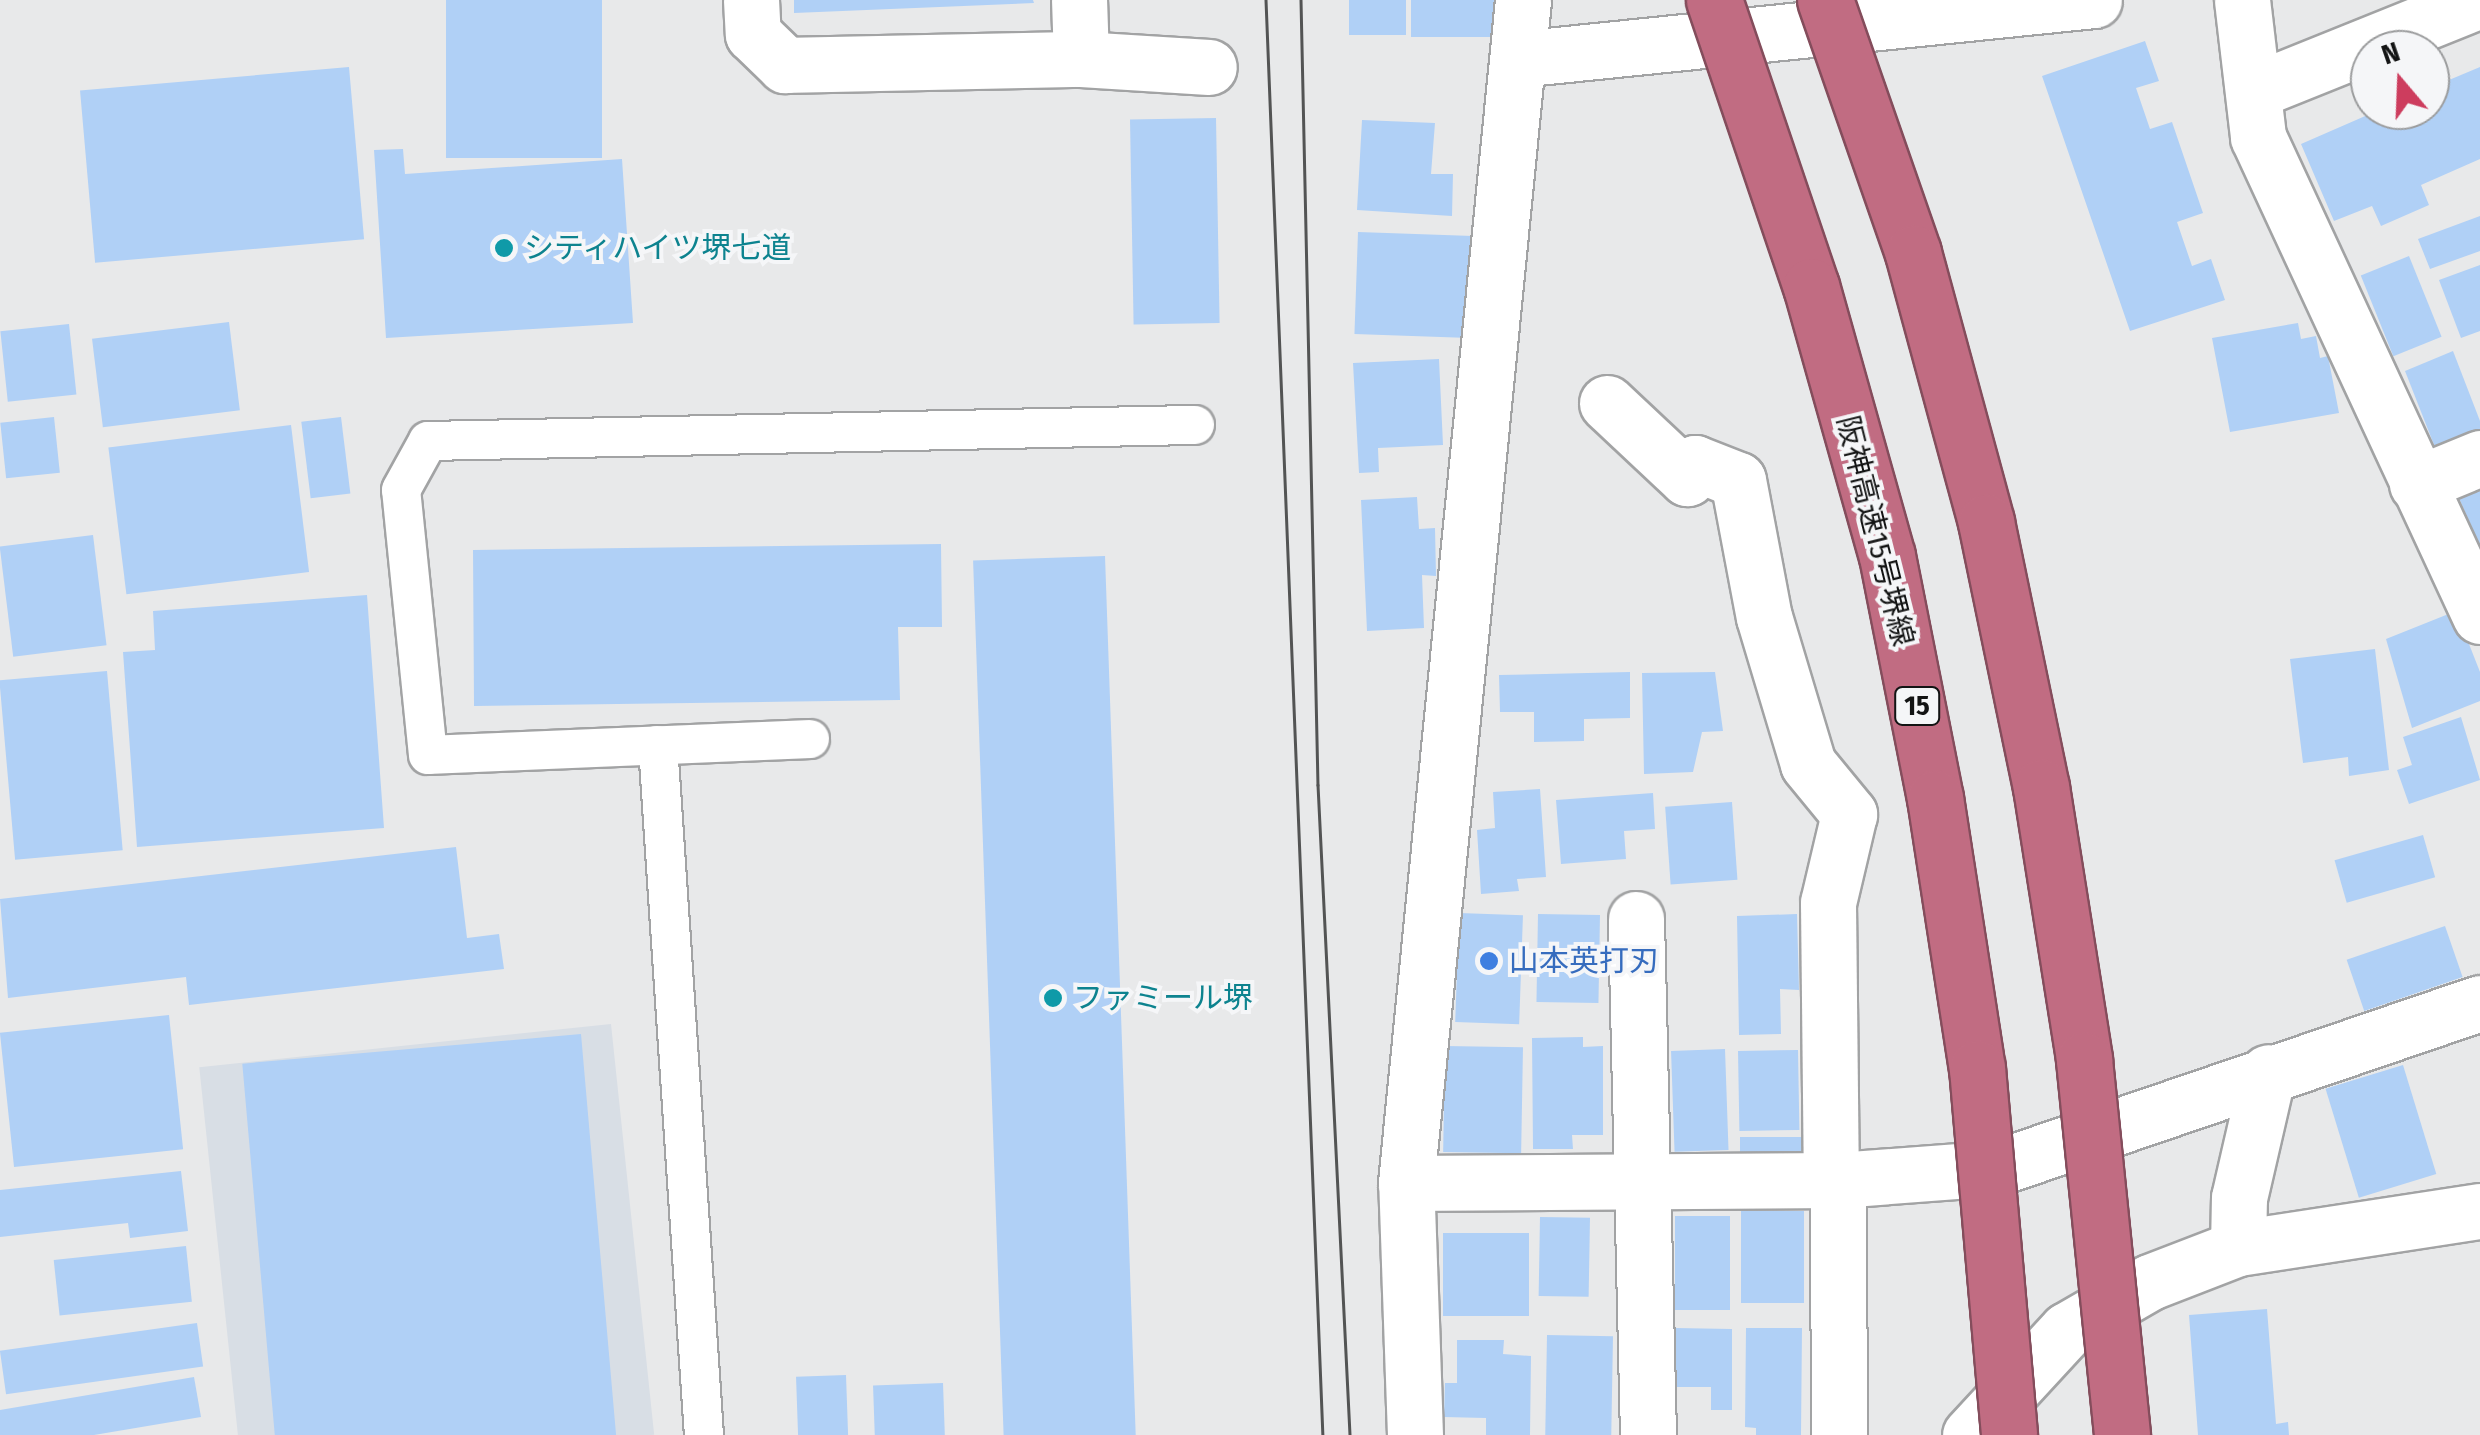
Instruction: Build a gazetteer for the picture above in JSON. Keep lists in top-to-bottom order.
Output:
{
  "streets": {
    "highway": ["阪神高速15号堺線", "15"]
  },
  "places": ["シティハイツ堺七道", "山本英打刃", "ファミール堺"],
  "north": "top"
}
